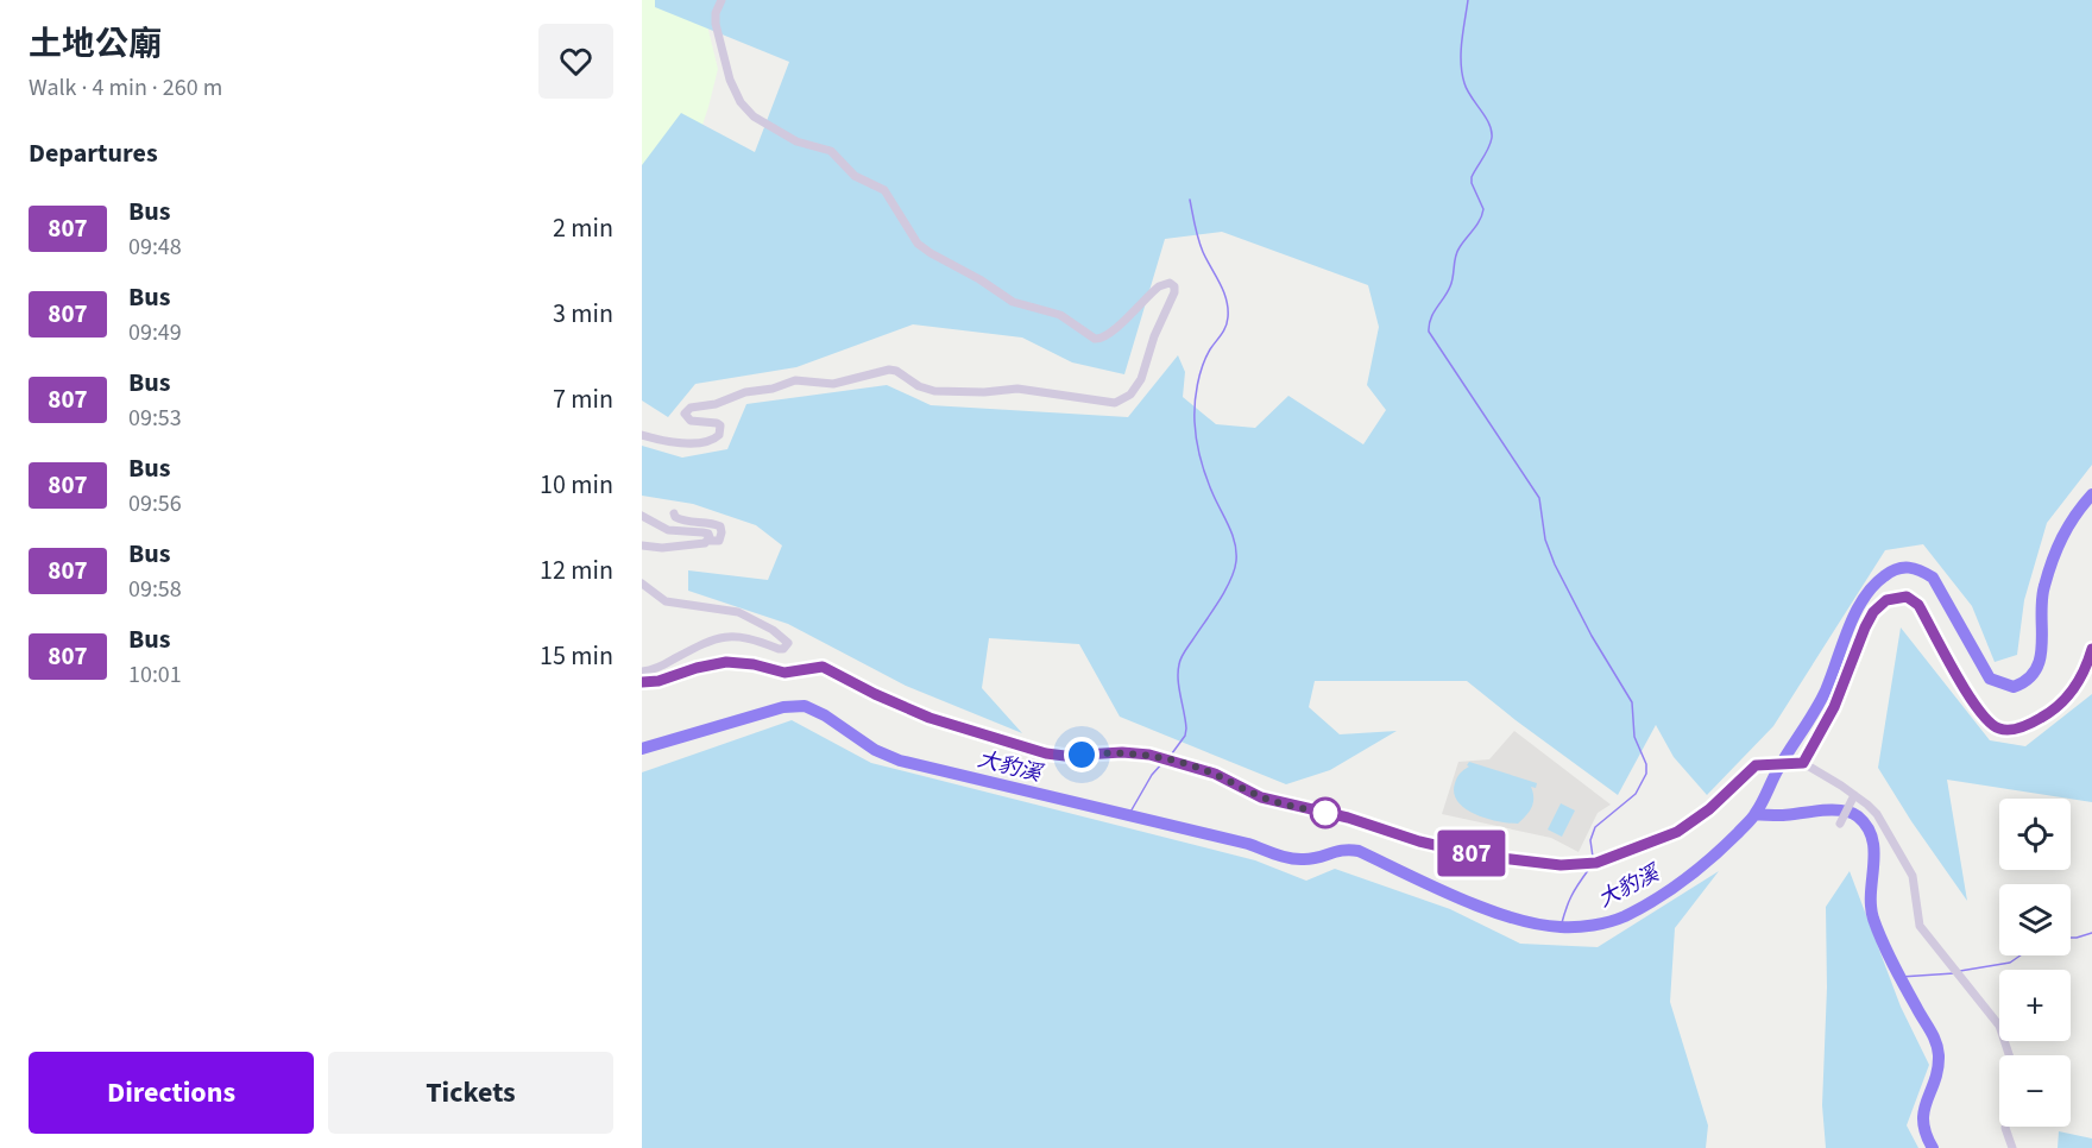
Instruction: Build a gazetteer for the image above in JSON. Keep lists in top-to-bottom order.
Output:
{
  "water": ["大豹溪"],
  "lines": ["bus line 807"],
  "page": {
    "heading": [
      ["土地公廟", "Walk · 4 min · 260 m"],
      "Departures"
    ],
    "on_map": "807",
    "list": [
      {
        "mark": "807",
        "name": "Bus",
        "note": "09:48",
        "value": "2 min"
      },
      {
        "mark": "807",
        "name": "Bus",
        "note": "09:49",
        "value": "3 min"
      },
      {
        "mark": "807",
        "name": "Bus",
        "note": "09:53",
        "value": "7 min"
      },
      {
        "mark": "807",
        "name": "Bus",
        "note": "09:56",
        "value": "10 min"
      },
      {
        "mark": "807",
        "name": "Bus",
        "note": "09:58",
        "value": "12 min"
      },
      {
        "mark": "807",
        "name": "Bus",
        "note": "10:01",
        "value": "15 min"
      }
    ],
    "map_buttons": ["+", "−"],
    "buttons": ["Directions", "Tickets"]
  }
}
